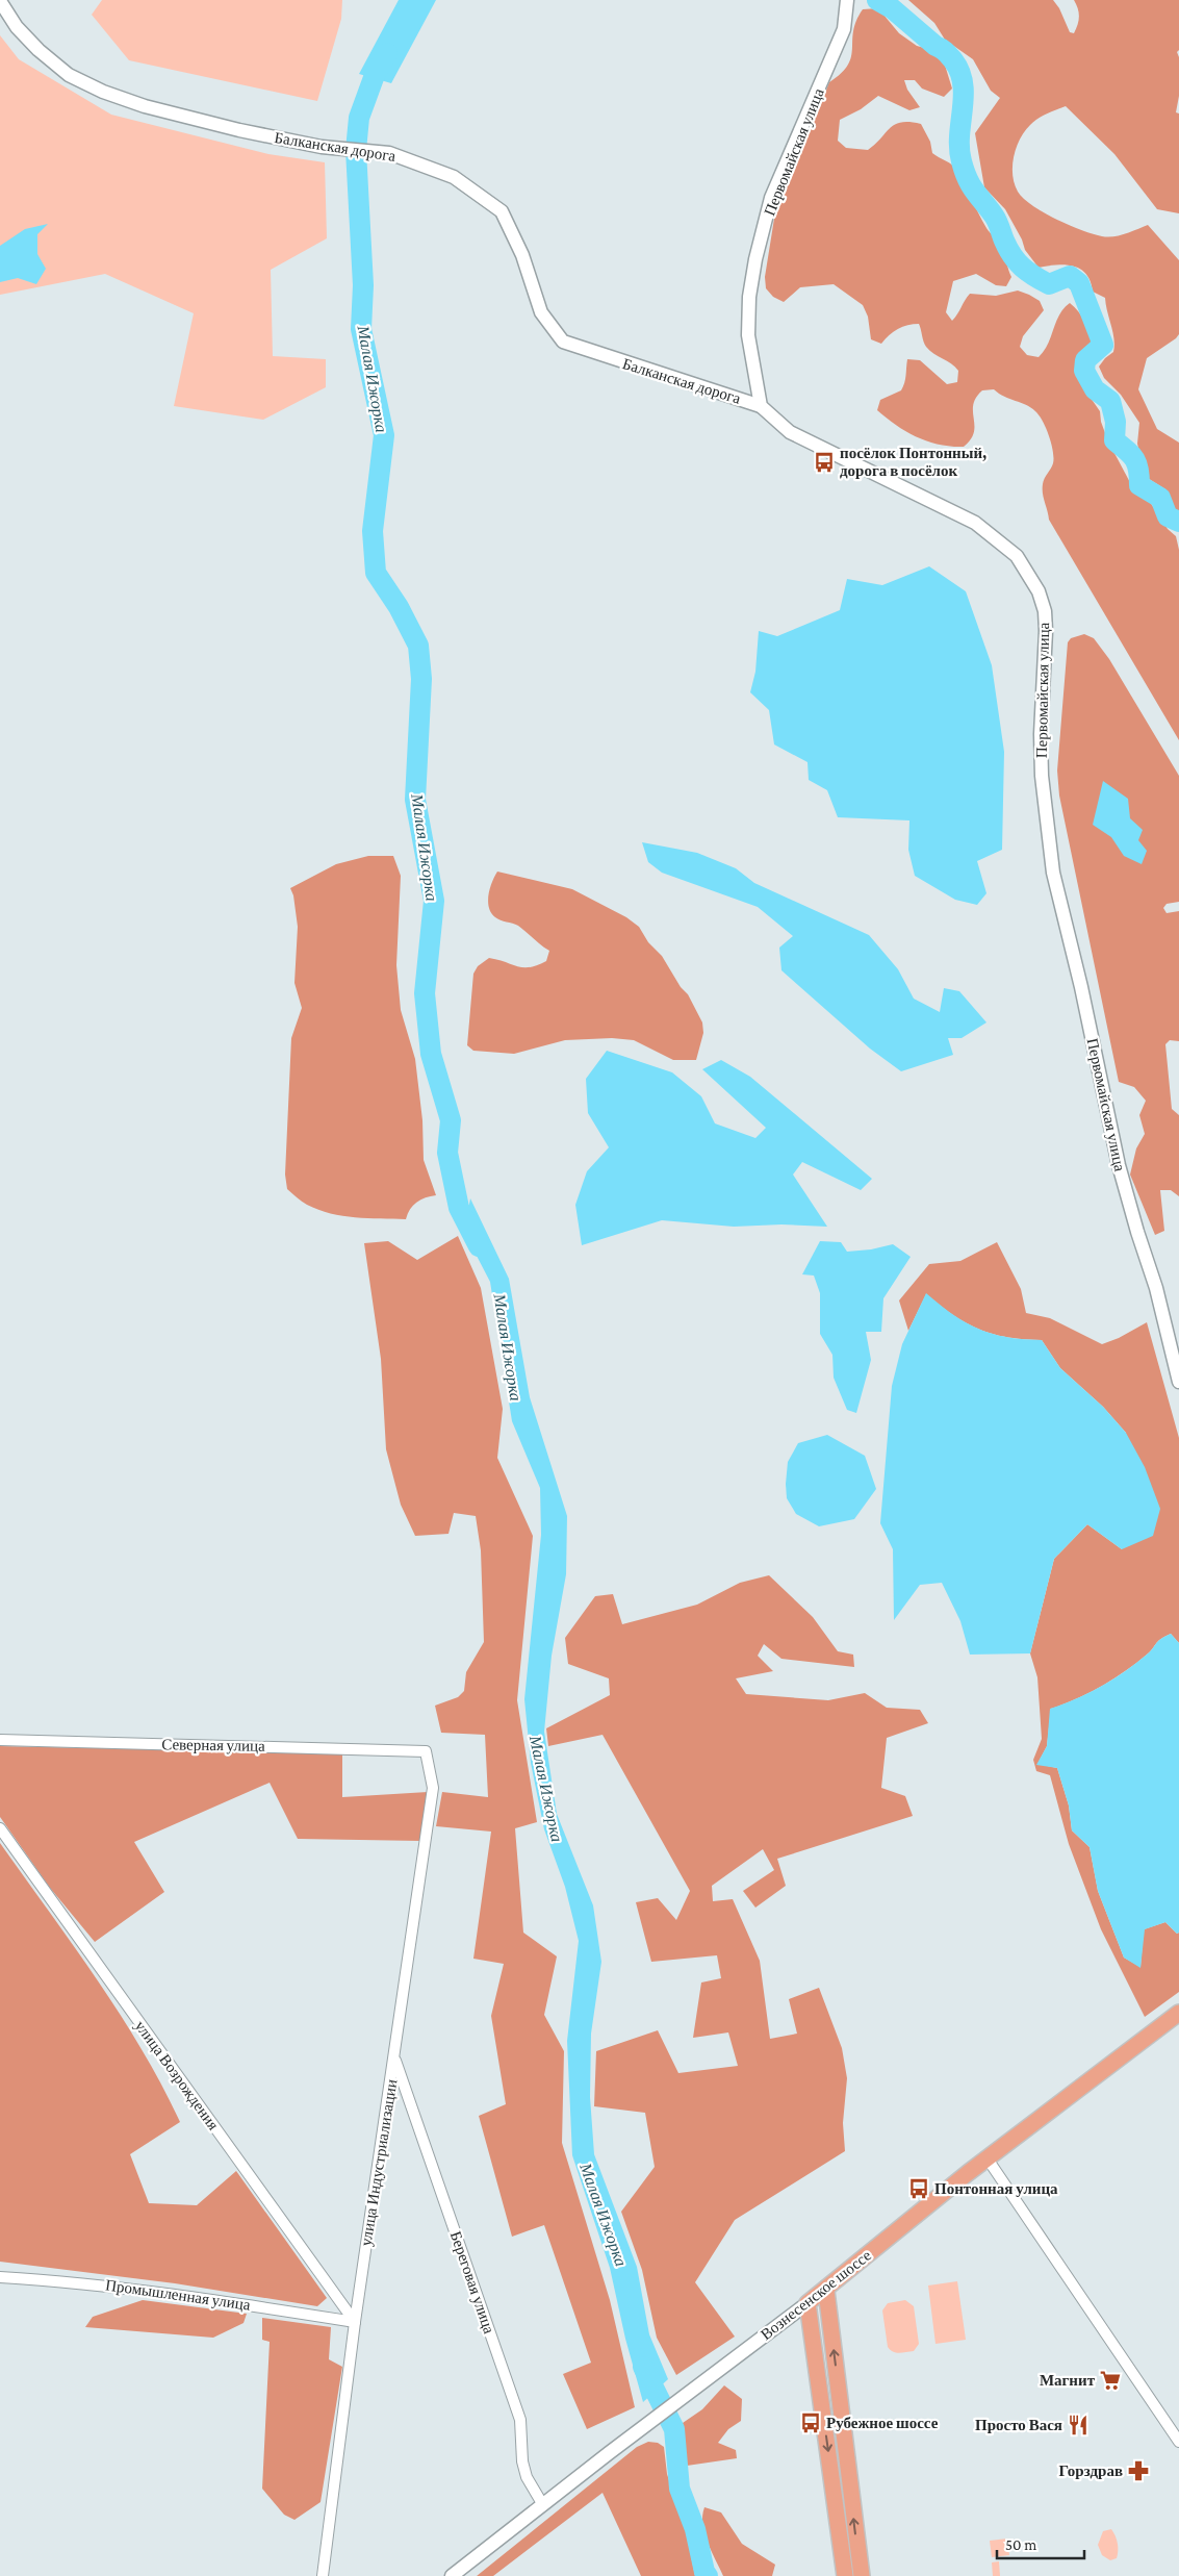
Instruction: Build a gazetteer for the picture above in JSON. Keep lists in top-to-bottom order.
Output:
{
  "streets": {
    "main road": ["Вознесенское шоссе"],
    "street": [
      "Балканская дорога",
      "Первомайская улица",
      "Северная улица",
      "улица Возрождения",
      "улица Индустриализации",
      "Береговая улица",
      "Промышленная улица"
    ]
  },
  "crossings": [
    ["Балканская дорога", "Первомайская улица"],
    ["Северная улица", "улица Индустриализации"],
    ["улица Возрождения", "улица Индустриализации"],
    ["улица Возрождения", "Промышленная улица"],
    ["улица Индустриализации", "Береговая улица"],
    ["улица Индустриализации", "Промышленная улица"],
    ["Береговая улица", "Вознесенское шоссе"]
  ],
  "water": ["Малая Ижорка"],
  "places": {
    "bus stop": ["посёлок Понтонный, дорога в посёлок", "Понтонная улица", "Рубежное шоссе"],
    "supermarket": ["Магнит"],
    "restaurant": ["Просто Вася"],
    "pharmacy": ["Горздрав"]
  },
  "scale_bar": "50 m"
}
